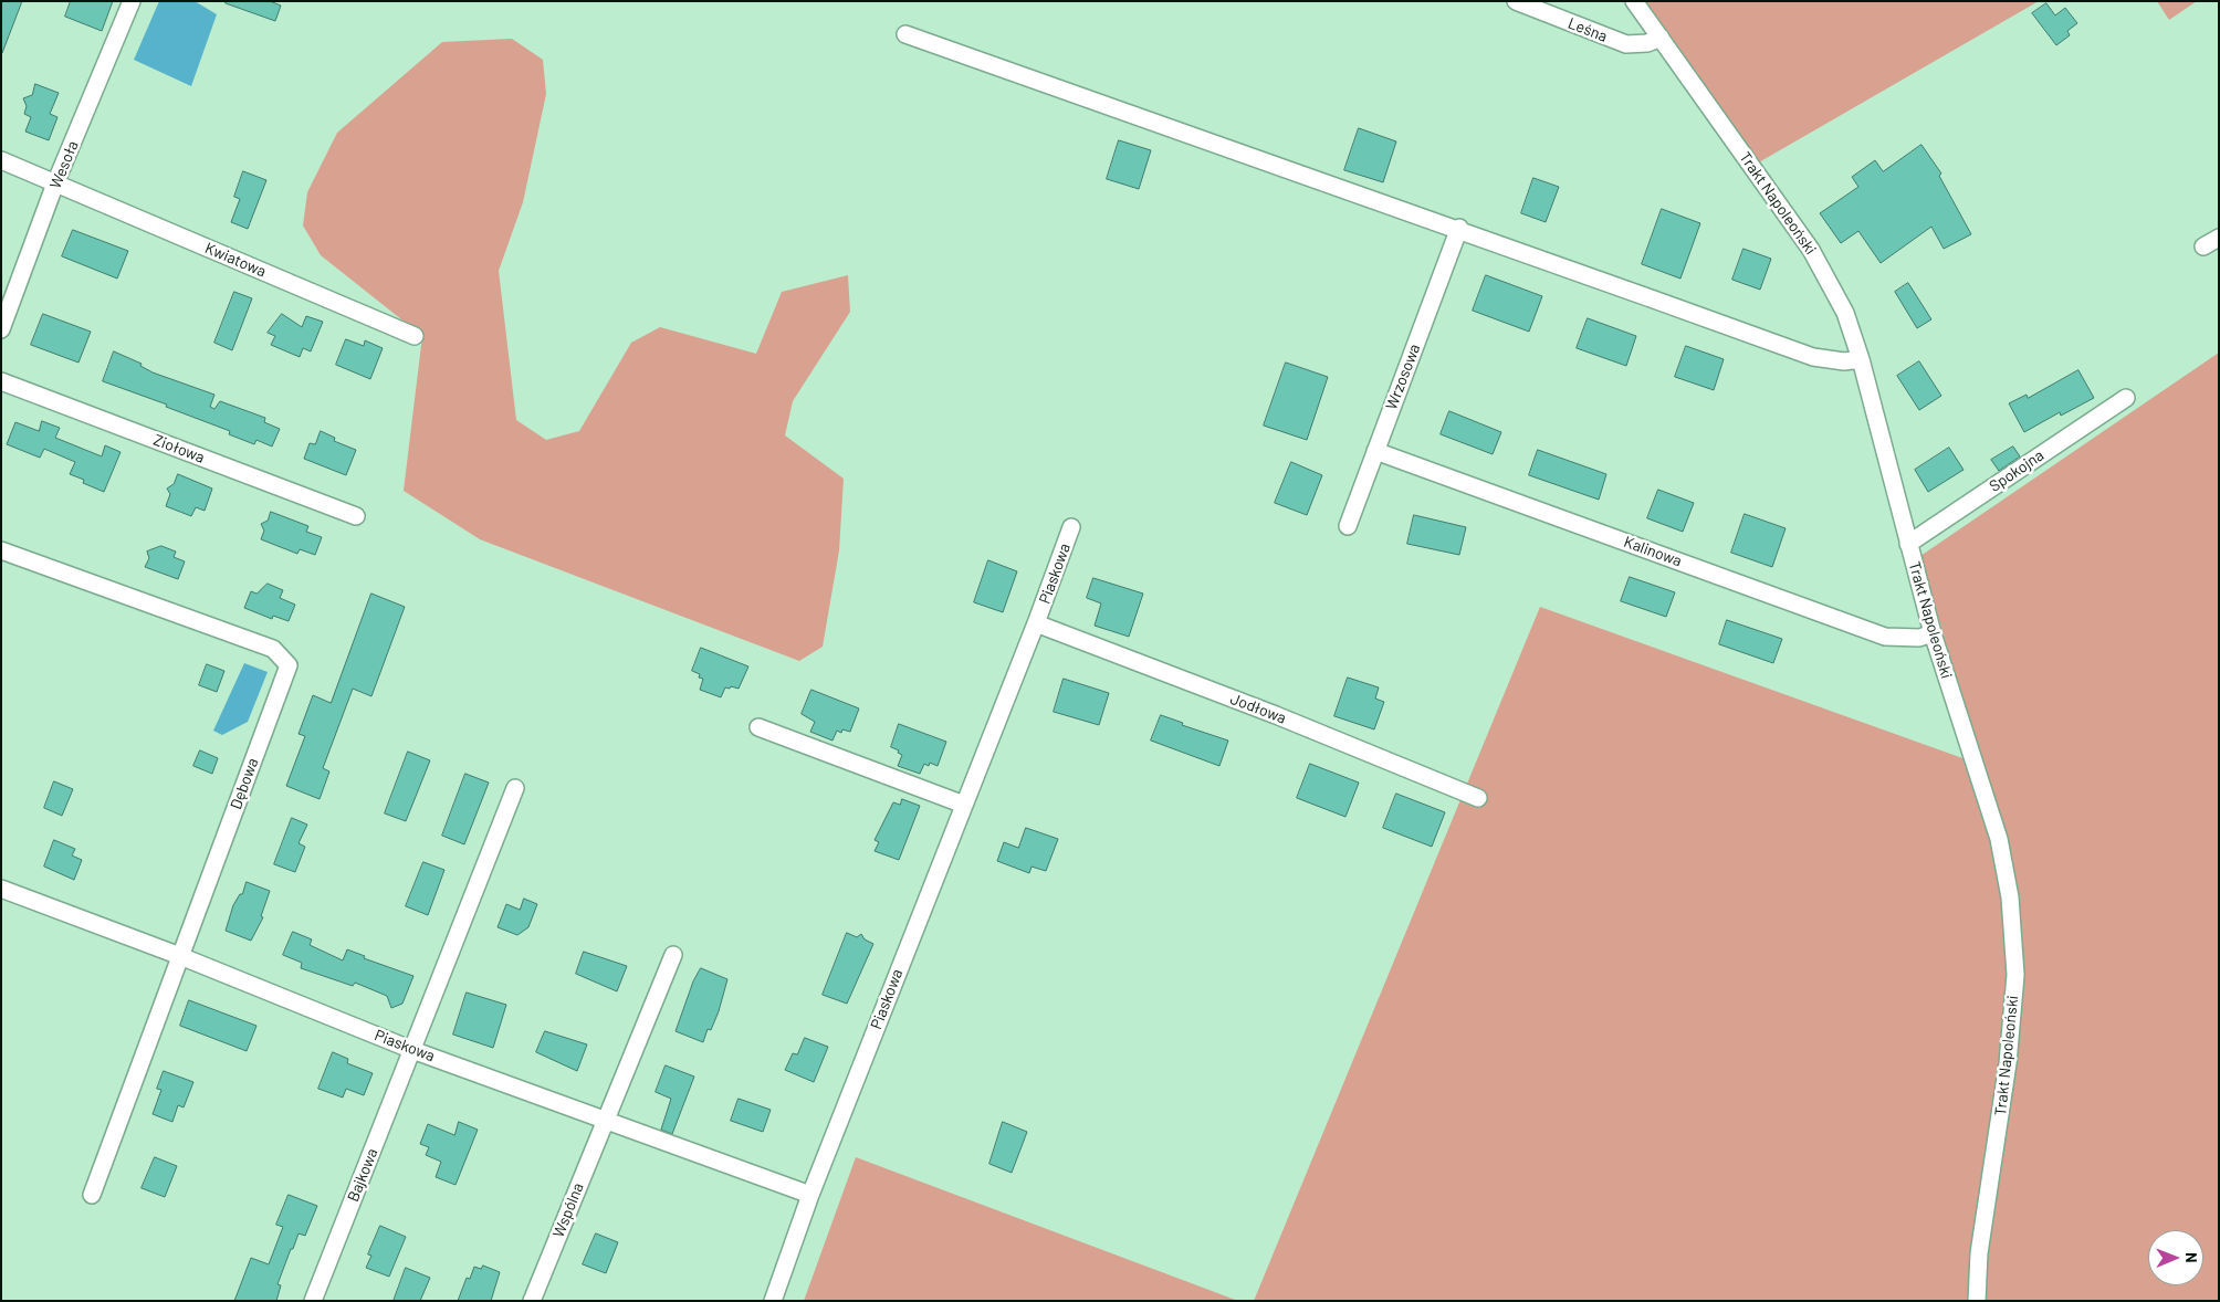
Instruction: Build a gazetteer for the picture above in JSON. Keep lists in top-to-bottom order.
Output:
{
  "streets": {
    "street": [
      "Leśna",
      "Wesoła",
      "Trakt Napoleoński",
      "Kwiatowa",
      "Wrzosowa",
      "Ziołowa",
      "Spokojna",
      "Kalinowa",
      "Piaskowa",
      "Jodłowa",
      "Dębowa",
      "Bajkowa",
      "Wspólna"
    ]
  },
  "crossings": [
    ["Leśna", "Trakt Napoleoński"],
    ["Wesoła", "Kwiatowa"],
    ["Trakt Napoleoński", "Spokojna"],
    ["Trakt Napoleoński", "Kalinowa"],
    ["Wrzosowa", "Kalinowa"],
    ["Piaskowa", "Jodłowa"],
    ["Piaskowa", "Dębowa"],
    ["Piaskowa", "Bajkowa"],
    ["Piaskowa", "Wspólna"]
  ],
  "north": "right"
}
